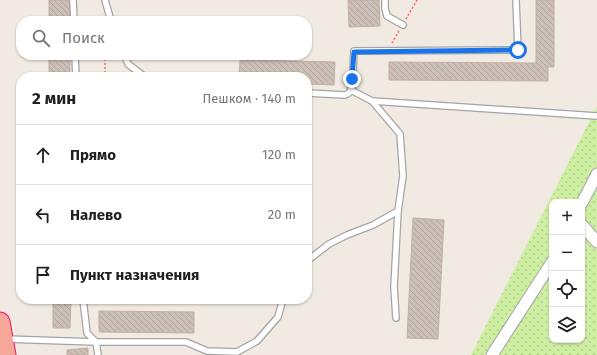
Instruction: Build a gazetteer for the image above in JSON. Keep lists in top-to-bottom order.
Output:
{
  "page": {
    "search": "Поиск",
    "heading": ["2 мин", "Пешком · 140 m"],
    "list": [
      ["Прямо", "120 m"],
      ["Налево", "20 m"],
      "Пункт назначения"
    ],
    "map_buttons": ["+", "−"]
  }
}
